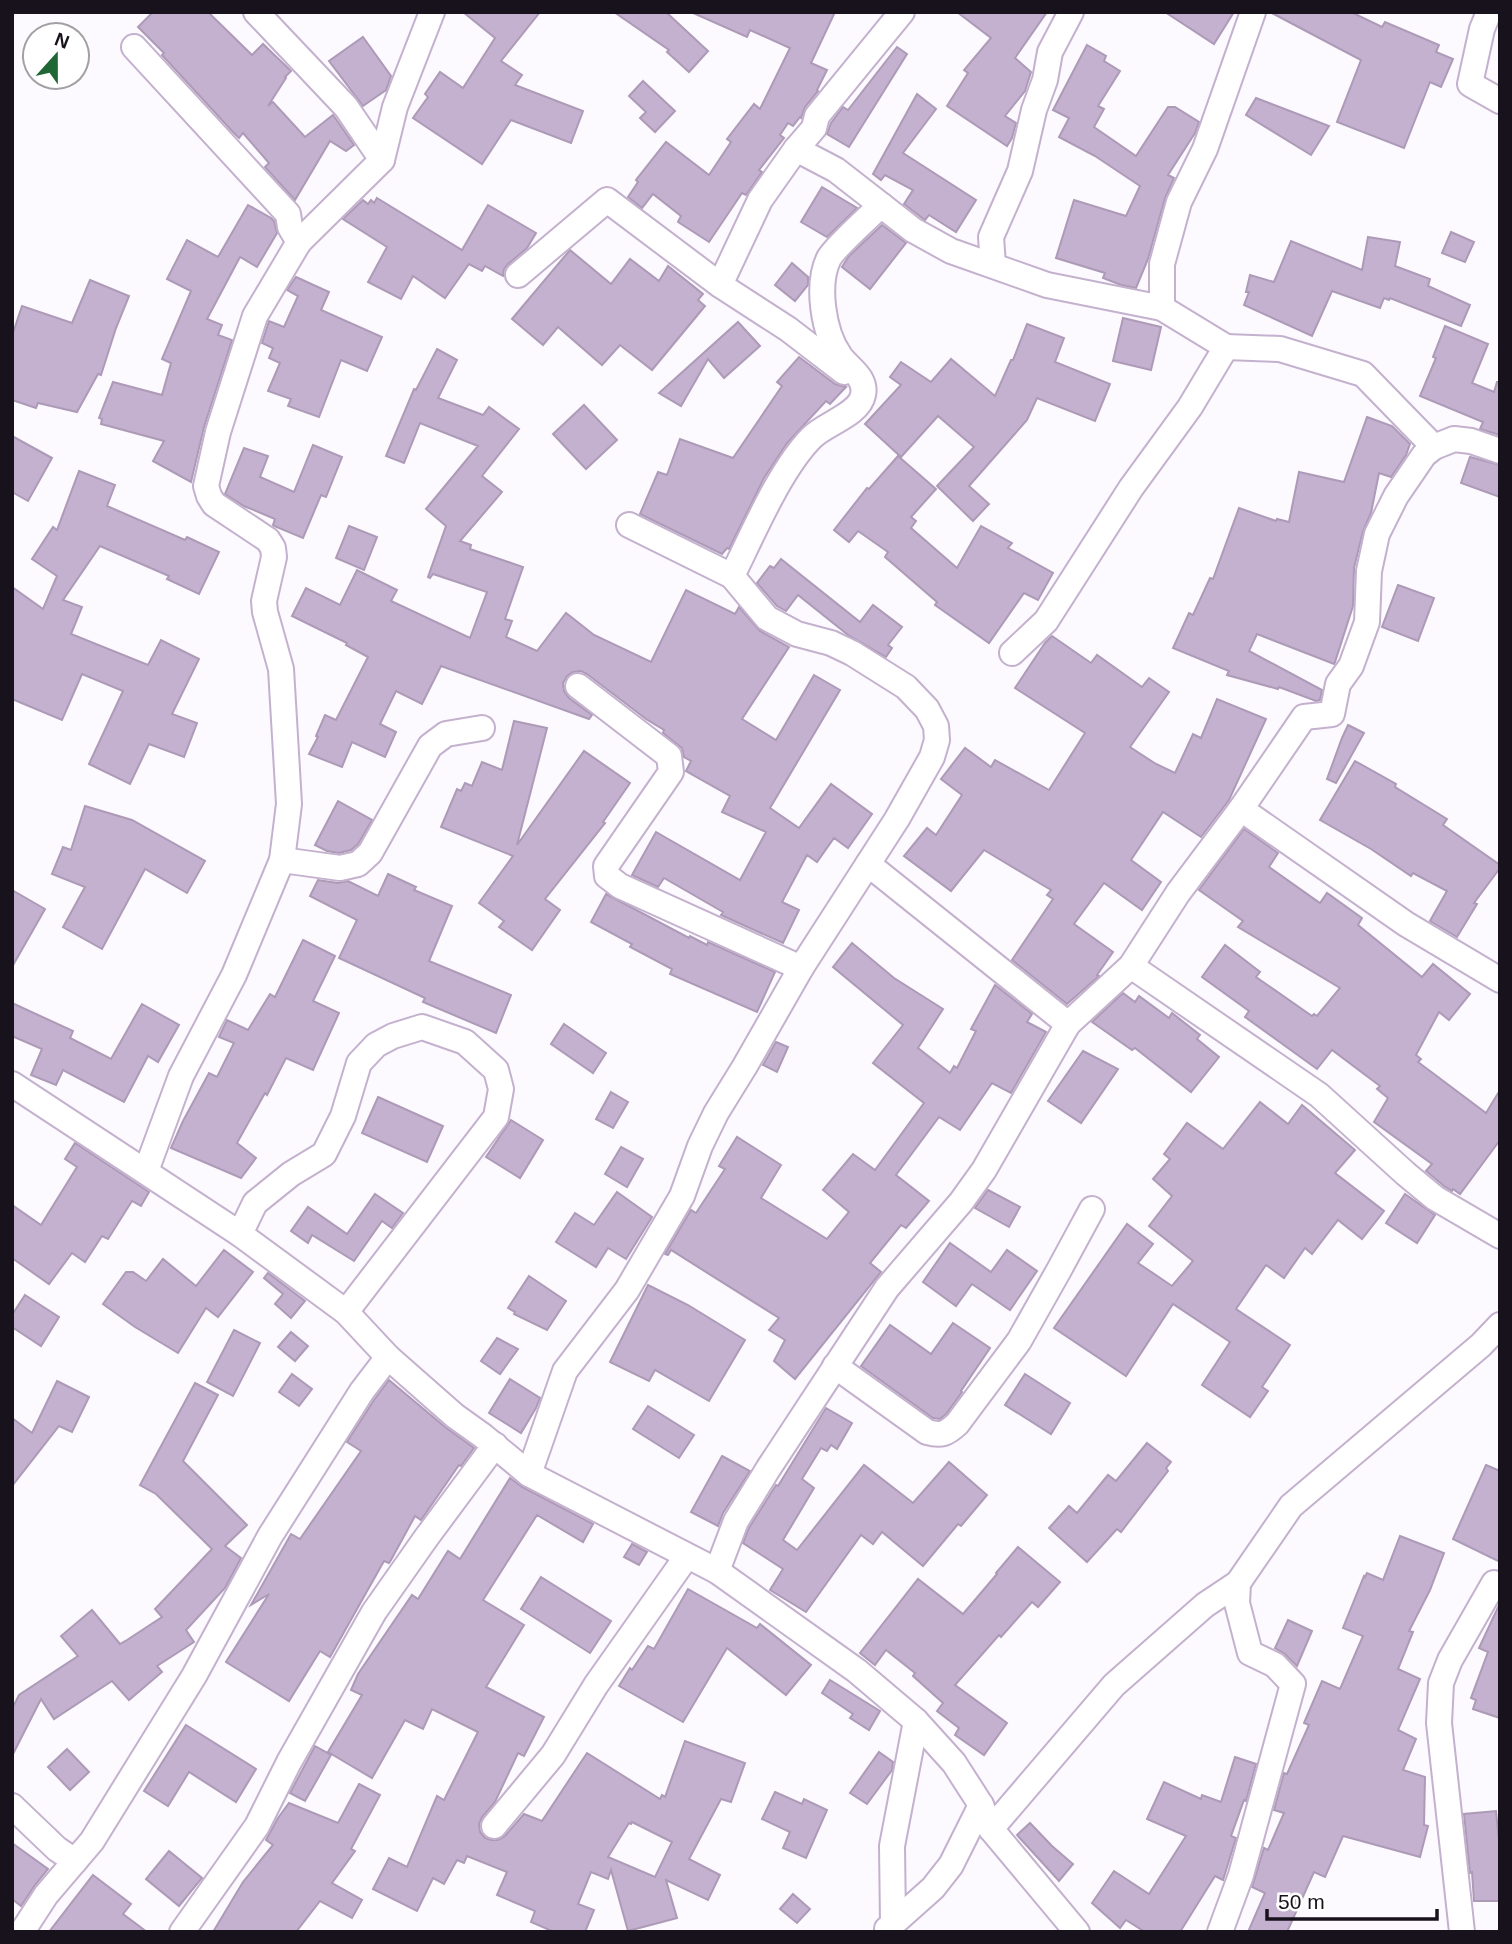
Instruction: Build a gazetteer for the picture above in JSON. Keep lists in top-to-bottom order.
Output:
{
  "scale_bar": "50 m",
  "north": "top"
}
